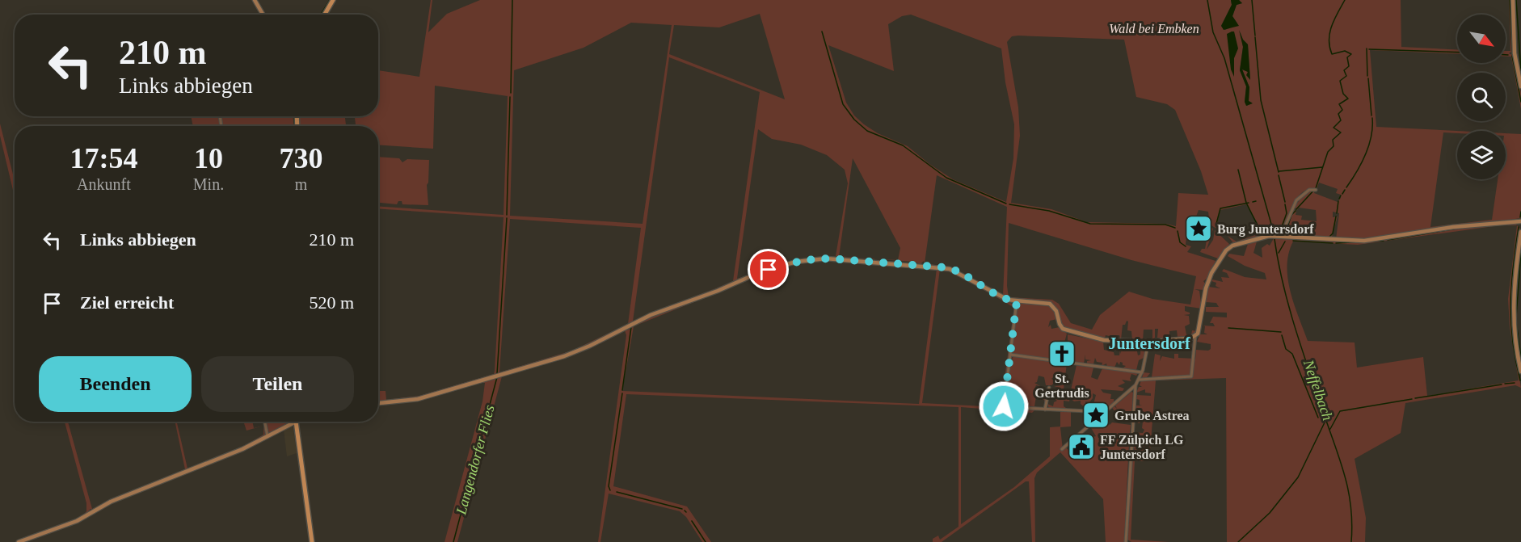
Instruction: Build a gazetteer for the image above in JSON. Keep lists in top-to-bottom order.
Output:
{
  "districts": ["Juntersdorf"],
  "water": ["Neffelbach", "Langendorfer Flies"],
  "parks": ["Wald bei Embken"],
  "places": {
    "place": ["Burg Juntersdorf", "Grube Astrea"],
    "church": ["St. Gertrudis"],
    "public building": ["FF Zülpich LG Juntersdorf"]
  },
  "north": "bottom right",
  "page": {
    "turn": ["210 m", "Links abbiegen"],
    "eta": [
      "17:54",
      "Ankunft",
      "10",
      "Min.",
      "730",
      "m"
    ],
    "list": [
      {
        "name": "Links abbiegen",
        "value": "210 m"
      },
      {
        "name": "Ziel erreicht",
        "value": "520 m"
      }
    ],
    "buttons": ["Beenden", "Teilen"]
  }
}
